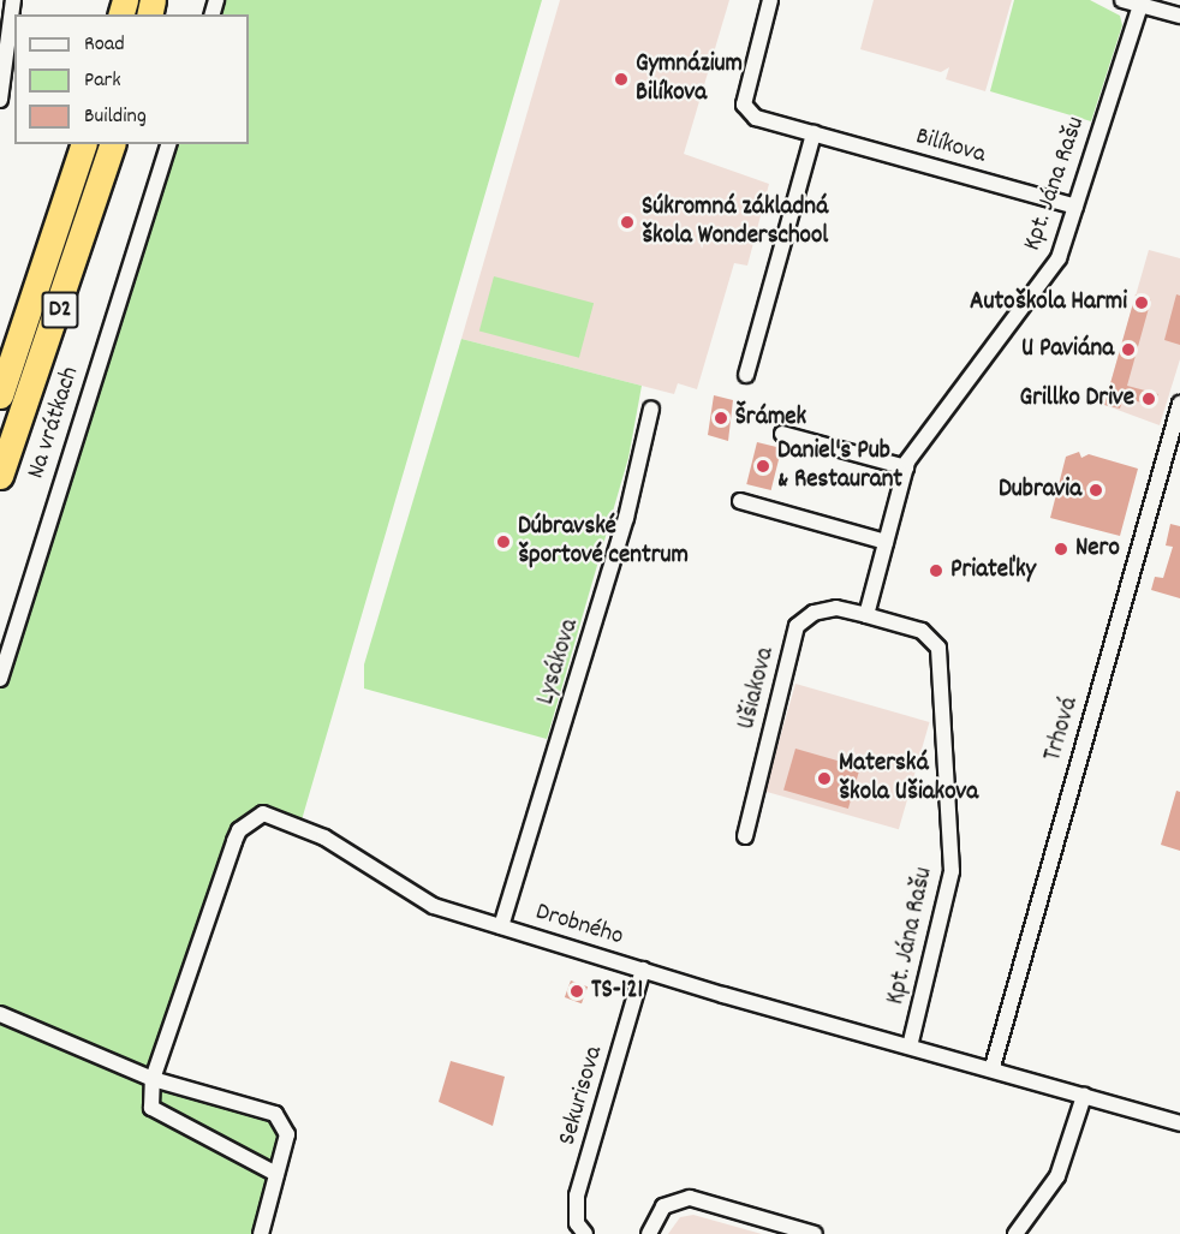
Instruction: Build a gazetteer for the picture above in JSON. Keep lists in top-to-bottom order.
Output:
{
  "streets": {
    "highway": ["D2"],
    "street": [
      "Bilíkova",
      "Kpt. Jána Rašu",
      "Na vrátkach",
      "Lysákova",
      "Ušiakova",
      "Trhová",
      "Drobného",
      "Sekurisova"
    ]
  },
  "crossings": [
    ["Bilíkova", "Kpt. Jána Rašu"],
    ["Kpt. Jána Rašu", "Ušiakova"],
    ["Kpt. Jána Rašu", "Drobného"],
    ["Lysákova", "Drobného"],
    ["Trhová", "Drobného"],
    ["Drobného", "Sekurisova"]
  ],
  "places": [
    "Gymnázium Bilíkova",
    "Súkromná základná škola Wonderschool",
    "Autoškola Harmi",
    "U Paviána",
    "Grillko Drive",
    "Šrámek",
    "Daniel's Pub & Restaurant",
    "Dubravia",
    "Dúbravské športové centrum",
    "Nero",
    "Priateľky",
    "Materská škola Ušiakova",
    "TS-121"
  ],
  "legend": ["Road", "Park", "Building"]
}
